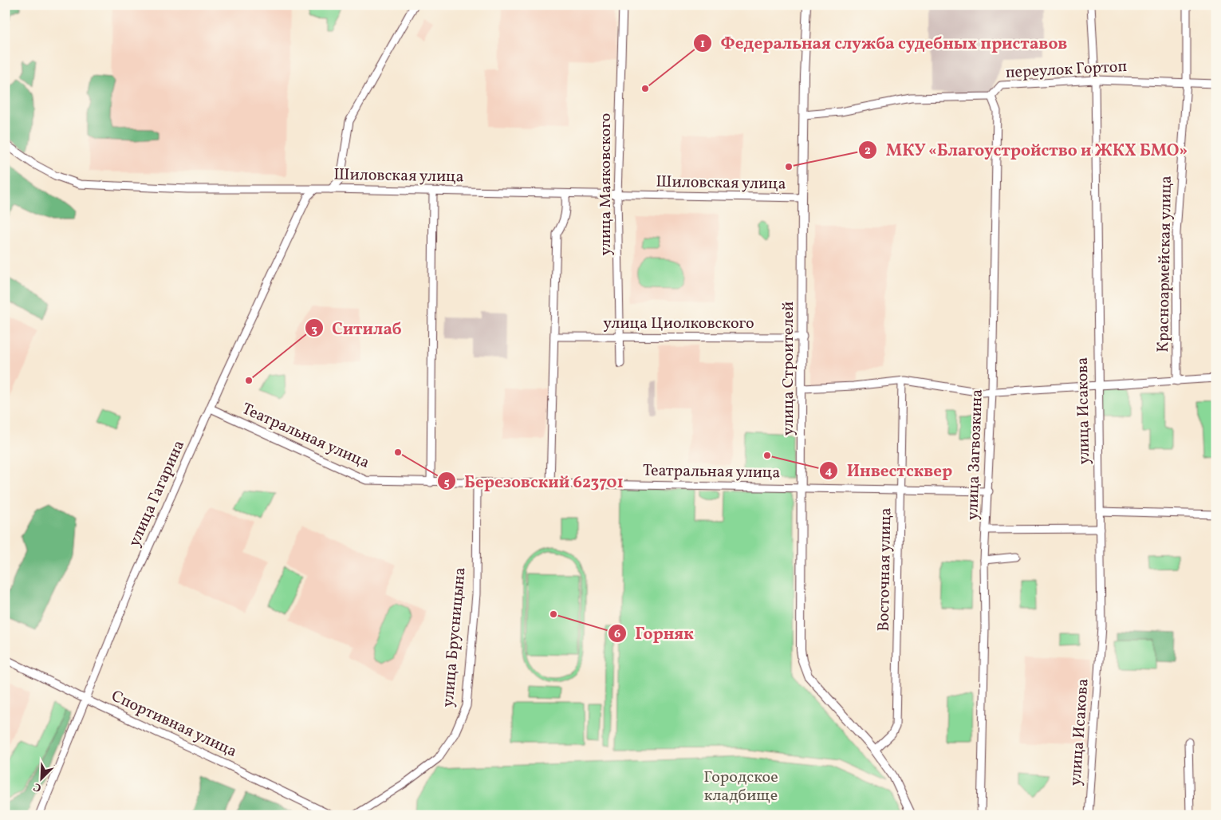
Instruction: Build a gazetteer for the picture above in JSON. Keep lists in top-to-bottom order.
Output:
{
  "streets": {
    "main road": ["улица Строителей"],
    "street": [
      "переулок Гортоп",
      "Шиловская улица",
      "улица Маяковского",
      "Красноармейская улица",
      "улица Циолковского",
      "улица Исакова",
      "Театральная улица",
      "улица Загвозкина",
      "улица Гагарина",
      "Восточная улица",
      "улица Брусницына",
      "Спортивная улица"
    ]
  },
  "crossings": [
    ["переулок Гортоп", "Красноармейская улица"],
    ["переулок Гортоп", "улица Строителей"],
    ["переулок Гортоп", "улица Исакова"],
    ["переулок Гортоп", "улица Загвозкина"],
    ["Шиловская улица", "улица Маяковского"],
    ["Шиловская улица", "улица Строителей"],
    ["Шиловская улица", "улица Гагарина"],
    ["улица Маяковского", "улица Циолковского"],
    ["улица Циолковского", "улица Строителей"],
    ["улица Строителей", "Театральная улица"],
    ["улица Строителей", "Восточная улица"],
    ["Театральная улица", "улица Загвозкина"],
    ["Театральная улица", "улица Гагарина"],
    ["Театральная улица", "Восточная улица"],
    ["Театральная улица", "улица Брусницына"],
    ["улица Гагарина", "Спортивная улица"]
  ],
  "parks": ["Городское кладбище"],
  "places": [
    "Федеральная служба судебных приставов",
    "МКУ «Благоустройство и ЖКХ БМО»",
    "Ситилаб",
    "Березовский 623701",
    "Инвестсквер",
    "Горняк"
  ],
  "north": "bottom left"
}
